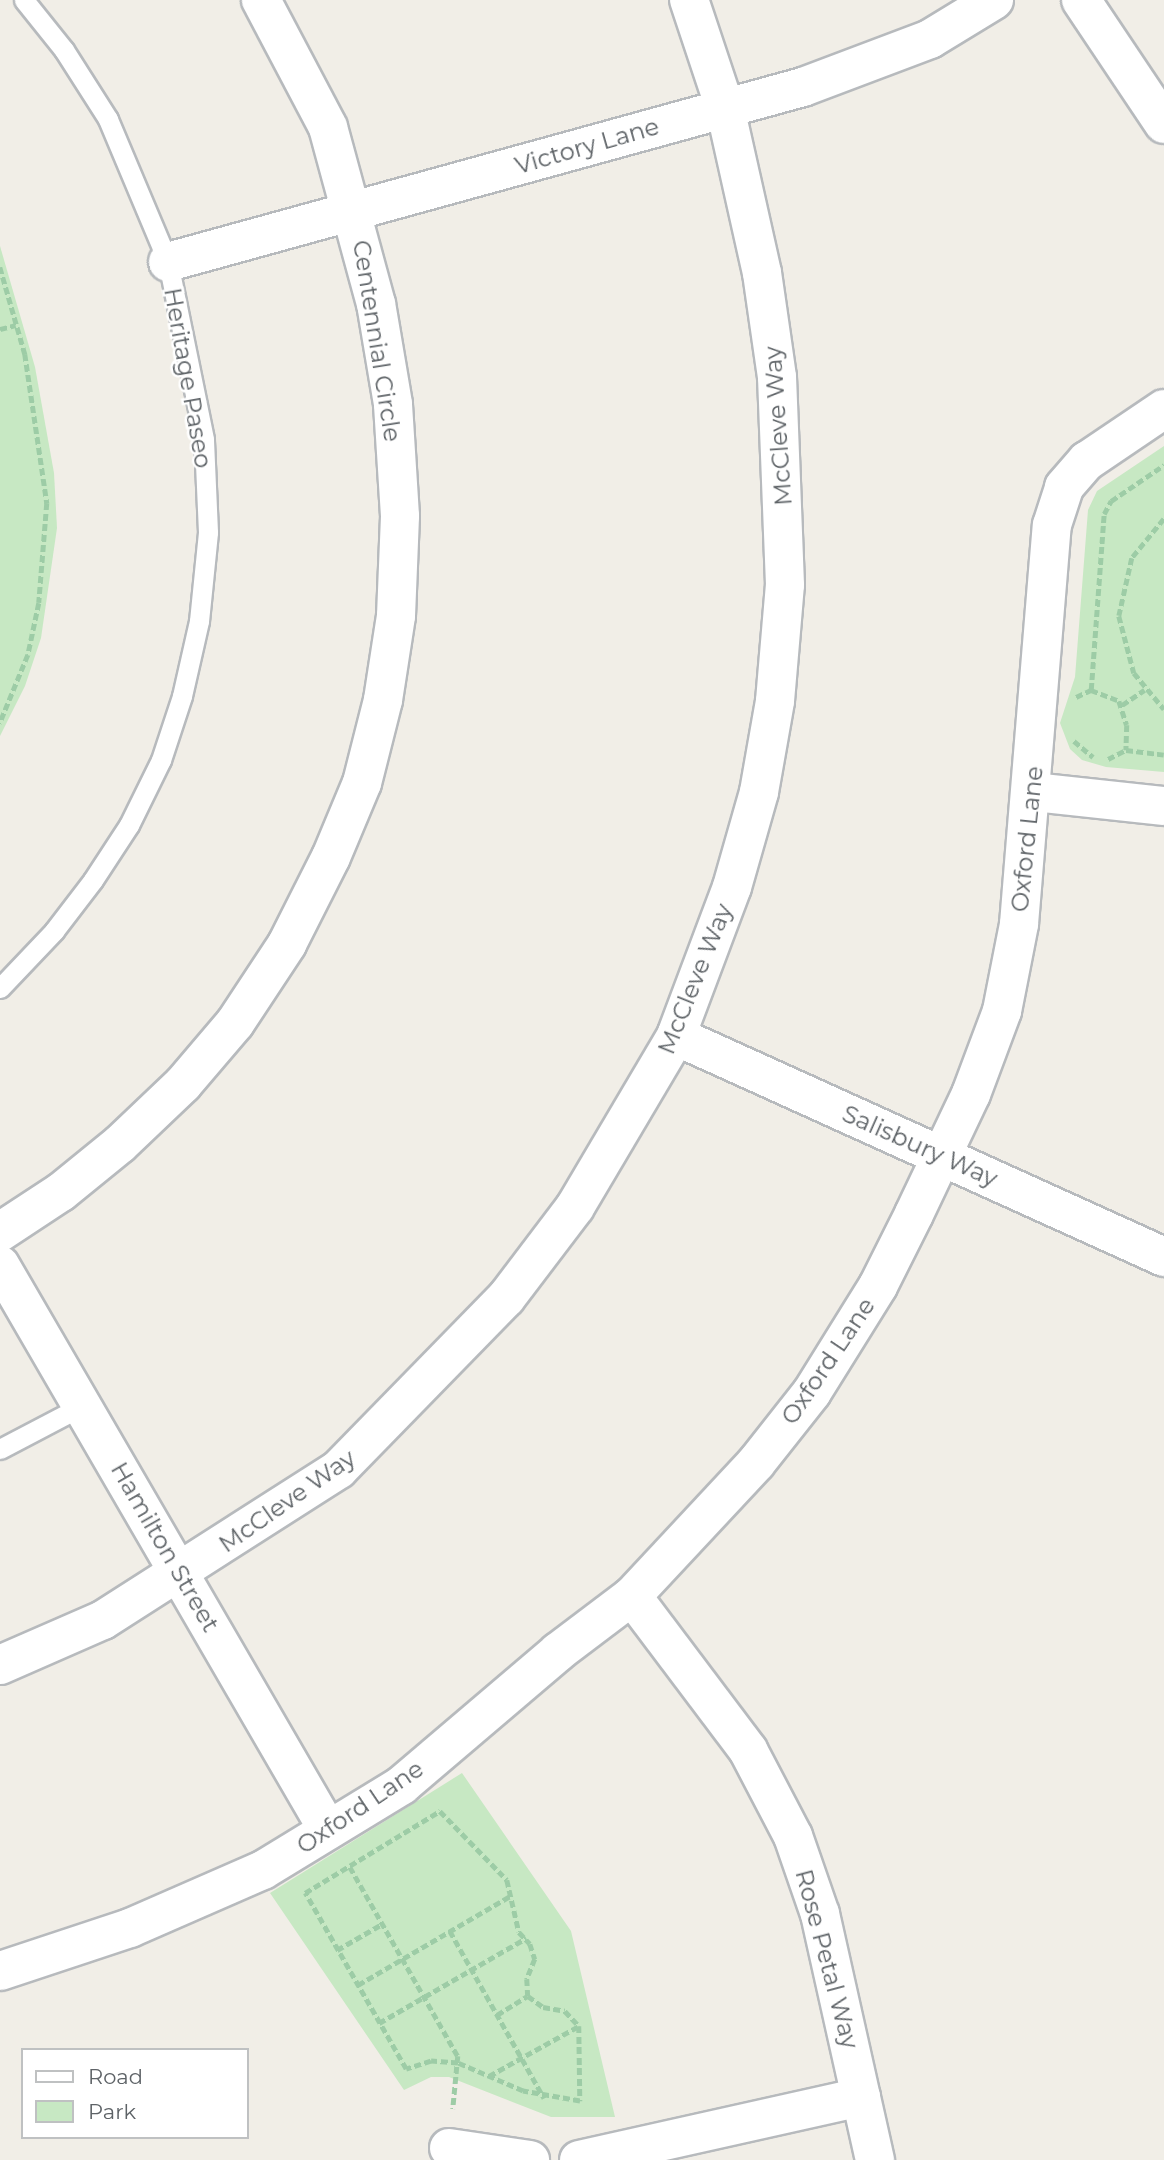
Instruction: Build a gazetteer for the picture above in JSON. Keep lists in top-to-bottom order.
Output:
{
  "streets": {
    "street": [
      "Victory Lane",
      "Centennial Circle",
      "McCleve Way",
      "Oxford Lane",
      "Salisbury Way",
      "Hamilton Street",
      "Rose Petal Way"
    ],
    "lane": ["Heritage Paseo"]
  },
  "crossings": [
    ["Victory Lane", "Centennial Circle"],
    ["Victory Lane", "Heritage Paseo"],
    ["Victory Lane", "McCleve Way"],
    ["McCleve Way", "Salisbury Way"],
    ["McCleve Way", "Hamilton Street"],
    ["Oxford Lane", "Salisbury Way"],
    ["Oxford Lane", "Hamilton Street"],
    ["Oxford Lane", "Rose Petal Way"]
  ],
  "legend": ["Road", "Park"]
}
